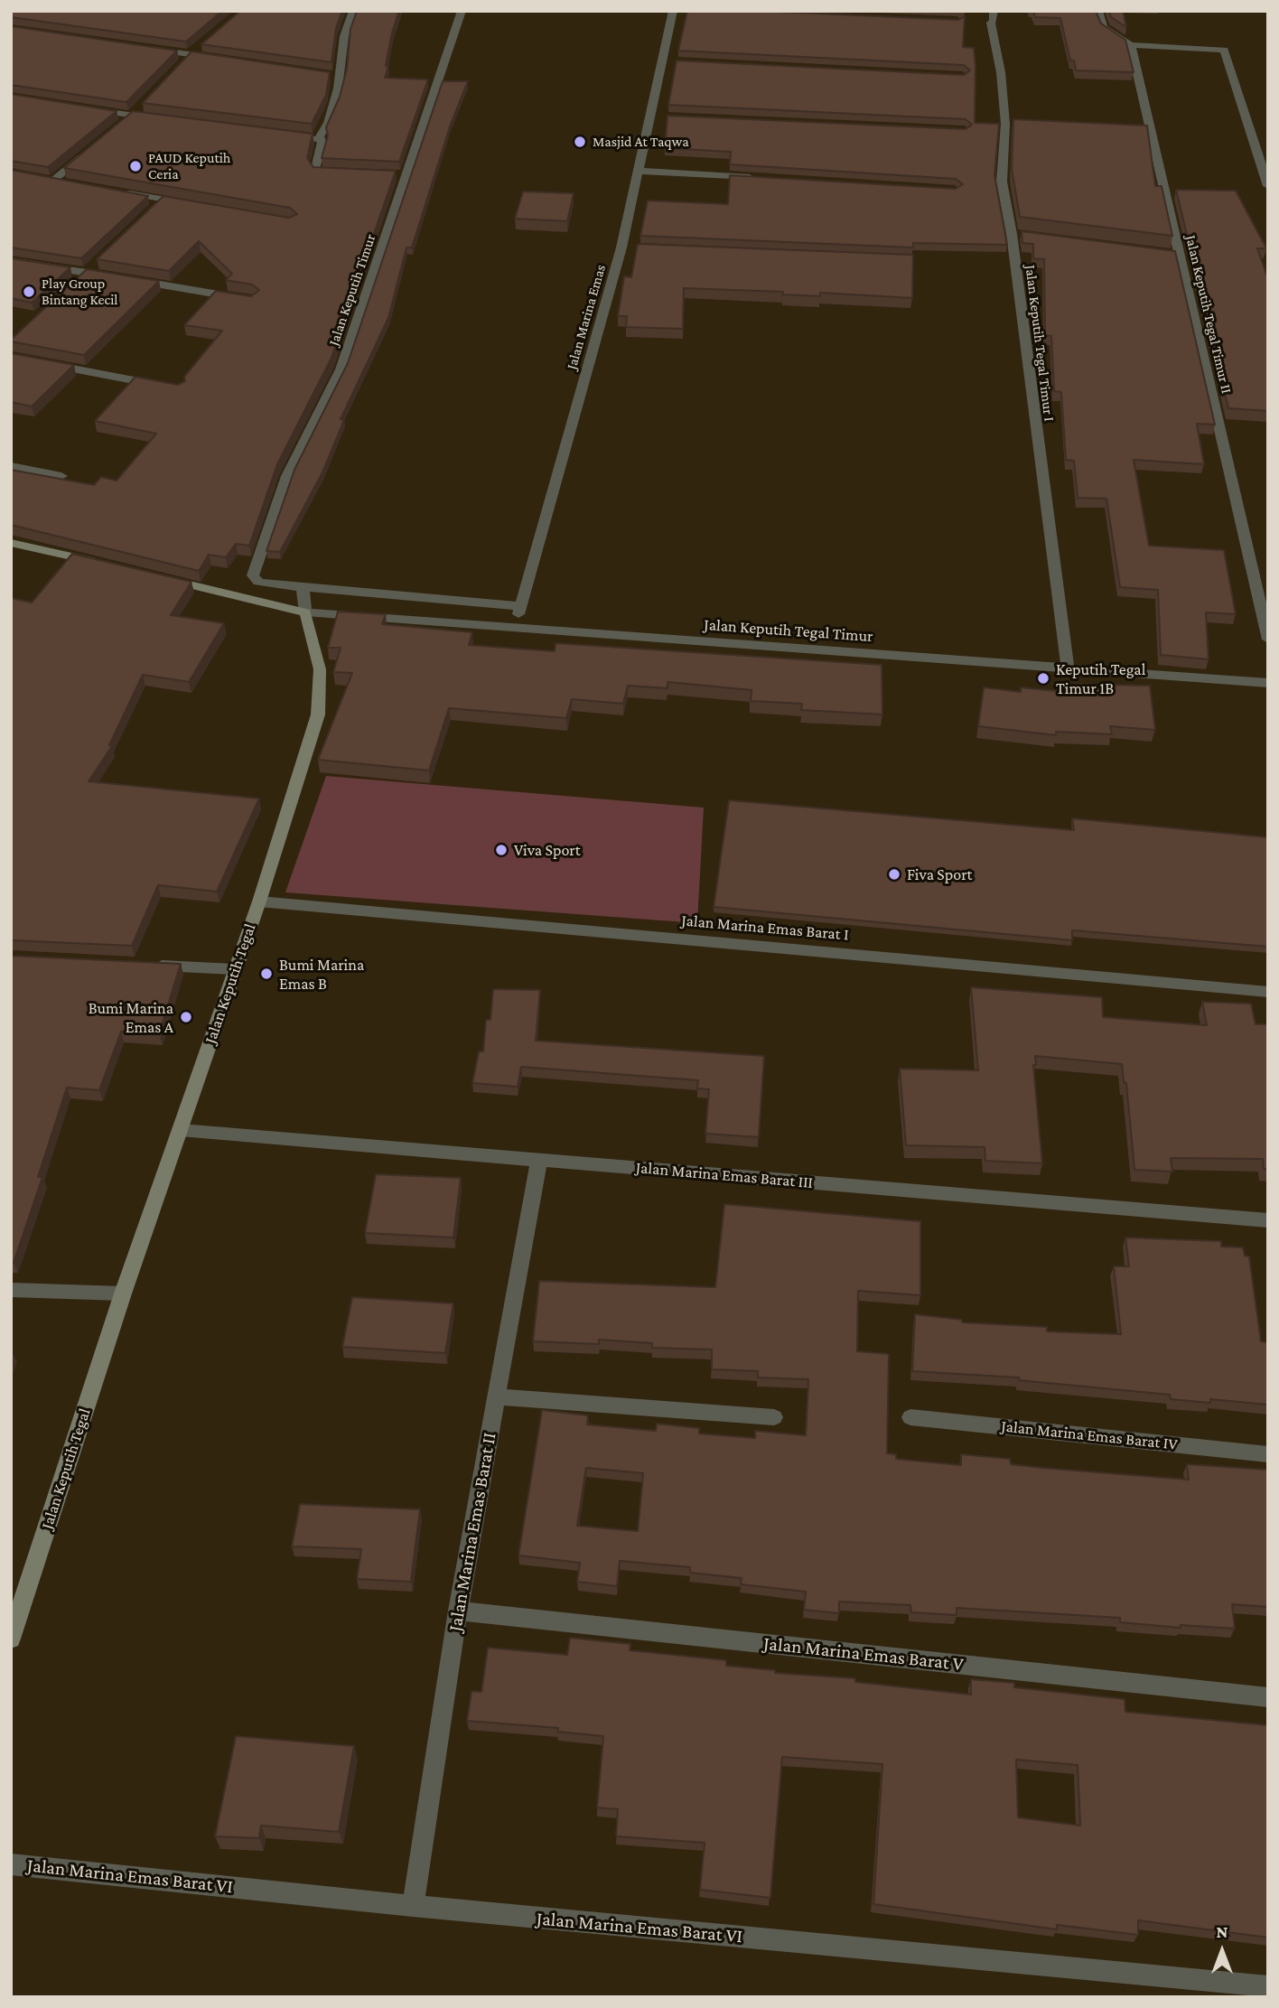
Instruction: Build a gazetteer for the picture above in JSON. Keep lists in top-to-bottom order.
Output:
{
  "streets": {
    "main road": ["Jalan Keputih Tegal"],
    "street": [
      "Jalan Keputih Timur",
      "Jalan Keputih Tegal Timur II",
      "Jalan Marina Emas",
      "Jalan Keputih Tegal Timur I",
      "Jalan Keputih Tegal Timur",
      "Jalan Marina Emas Barat I",
      "Jalan Marina Emas Barat III",
      "Jalan Marina Emas Barat IV",
      "Jalan Marina Emas Barat II",
      "Jalan Marina Emas Barat V",
      "Jalan Marina Emas Barat VI"
    ]
  },
  "crossings": [
    ["Jalan Marina Emas", "Jalan Keputih Tegal Timur"],
    ["Jalan Keputih Tegal Timur I", "Jalan Keputih Tegal Timur"],
    ["Jalan Keputih Tegal Timur", "Jalan Keputih Tegal"],
    ["Jalan Marina Emas Barat I", "Jalan Keputih Tegal"],
    ["Jalan Keputih Tegal", "Jalan Marina Emas Barat III"],
    ["Jalan Marina Emas Barat III", "Jalan Marina Emas Barat II"],
    ["Jalan Marina Emas Barat II", "Jalan Marina Emas Barat V"],
    ["Jalan Marina Emas Barat II", "Jalan Marina Emas Barat VI"]
  ],
  "places": [
    "Masjid At Taqwa",
    "PAUD Keputih Ceria",
    "Play Group Bintang Kecil",
    "Keputih Tegal Timur 1B",
    "Viva Sport",
    "Fiva Sport",
    "Bumi Marina Emas B",
    "Bumi Marina Emas A"
  ],
  "north": "top"
}
